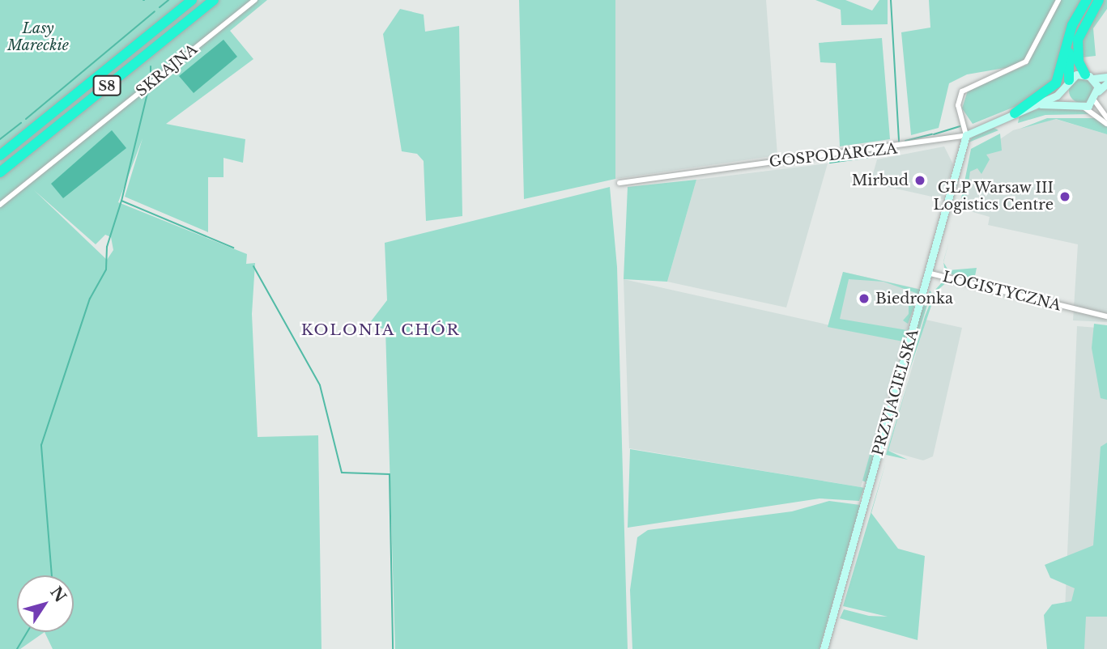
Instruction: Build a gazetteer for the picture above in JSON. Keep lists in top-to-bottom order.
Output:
{
  "streets": {
    "highway": ["S8"],
    "street": [
      "SKRAJNA",
      "GOSPODARCZA",
      "LOGISTYCZNA",
      "PRZYJACIELSKA"
    ]
  },
  "crossings": [
    ["GOSPODARCZA", "PRZYJACIELSKA"],
    ["LOGISTYCZNA", "PRZYJACIELSKA"]
  ],
  "districts": ["KOLONIA CHÓR"],
  "parks": ["Lasy Mareckie"],
  "places": ["Mirbud", "GLP Warsaw III Logistics Centre", "Biedronka"],
  "north": "top right"
}
